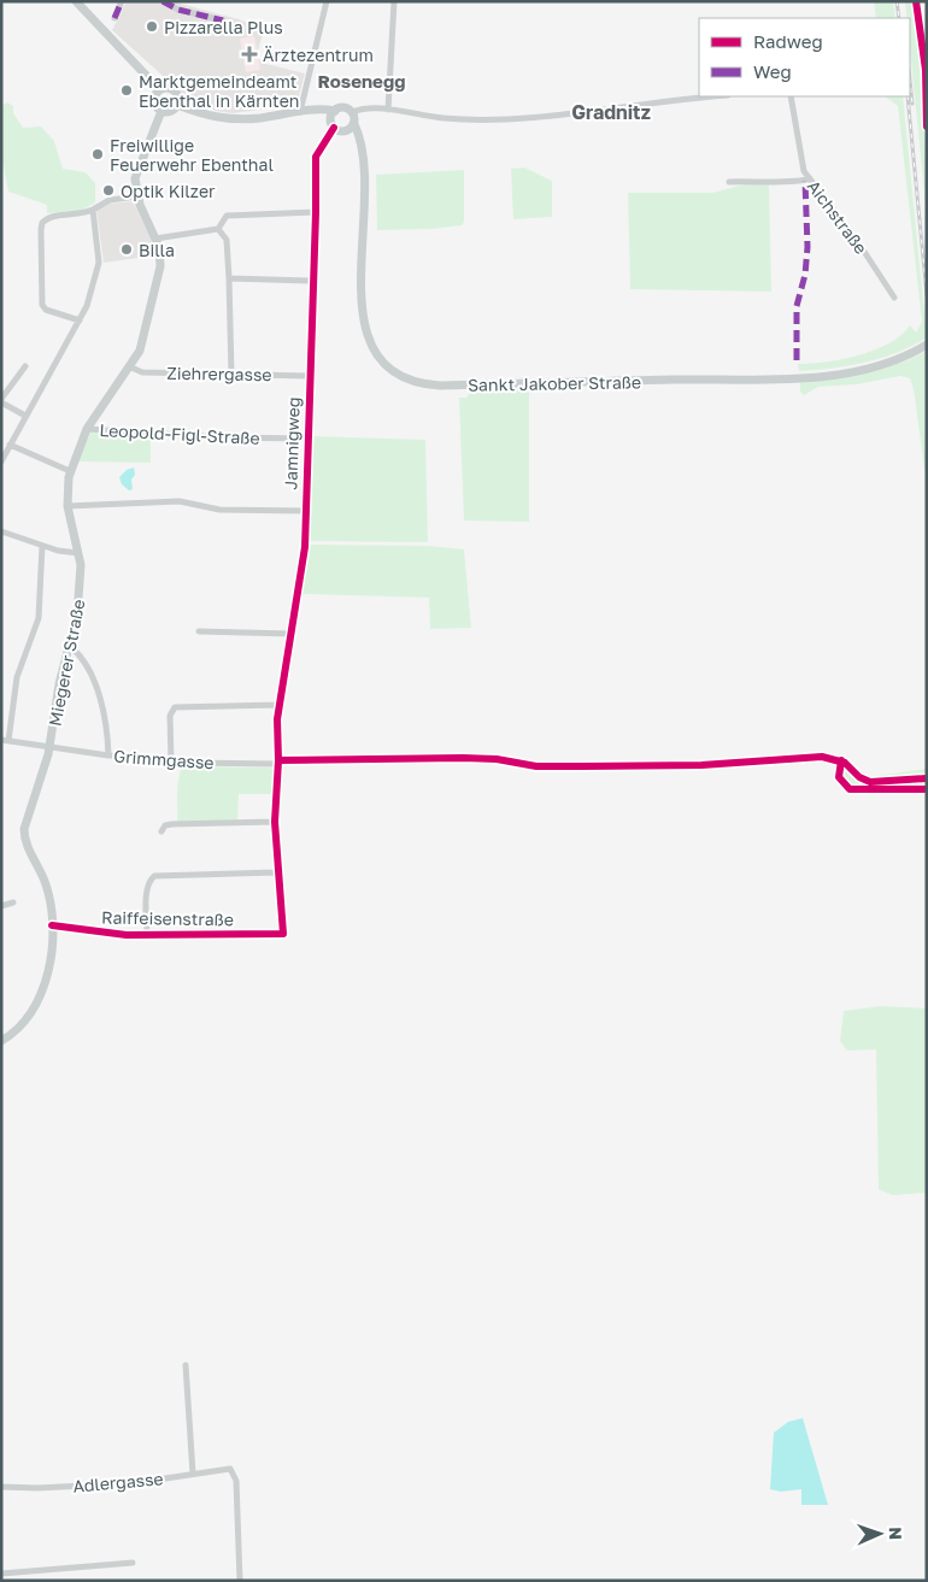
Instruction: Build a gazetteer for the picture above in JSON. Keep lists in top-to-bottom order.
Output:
{
  "streets": {
    "main road": ["Sankt Jakober Straße", "Miegerer Straße"],
    "street": [
      "Aichstraße",
      "Ziehrergasse",
      "Leopold-Figl-Straße",
      "Jamnigweg",
      "Grimmgasse",
      "Raiffeisenstraße",
      "Adlergasse"
    ]
  },
  "crossings": [
    ["Ziehrergasse", "Jamnigweg"],
    ["Ziehrergasse", "Miegerer Straße"],
    ["Sankt Jakober Straße", "Jamnigweg"],
    ["Leopold-Figl-Straße", "Jamnigweg"],
    ["Leopold-Figl-Straße", "Miegerer Straße"],
    ["Jamnigweg", "Grimmgasse"],
    ["Jamnigweg", "Raiffeisenstraße"],
    ["Miegerer Straße", "Grimmgasse"],
    ["Miegerer Straße", "Raiffeisenstraße"]
  ],
  "districts": ["Rosenegg", "Gradnitz"],
  "places": {
    "other": [
      "Pizzarella Plus",
      "Marktgemeindeamt Ebenthal in Kärnten",
      "Freiwillige Feuerwehr Ebenthal",
      "Optik Kilzer",
      "Billa"
    ],
    "health": ["Ärztezentrum"]
  },
  "legend": ["Radweg", "Weg"],
  "north": "right"
}
